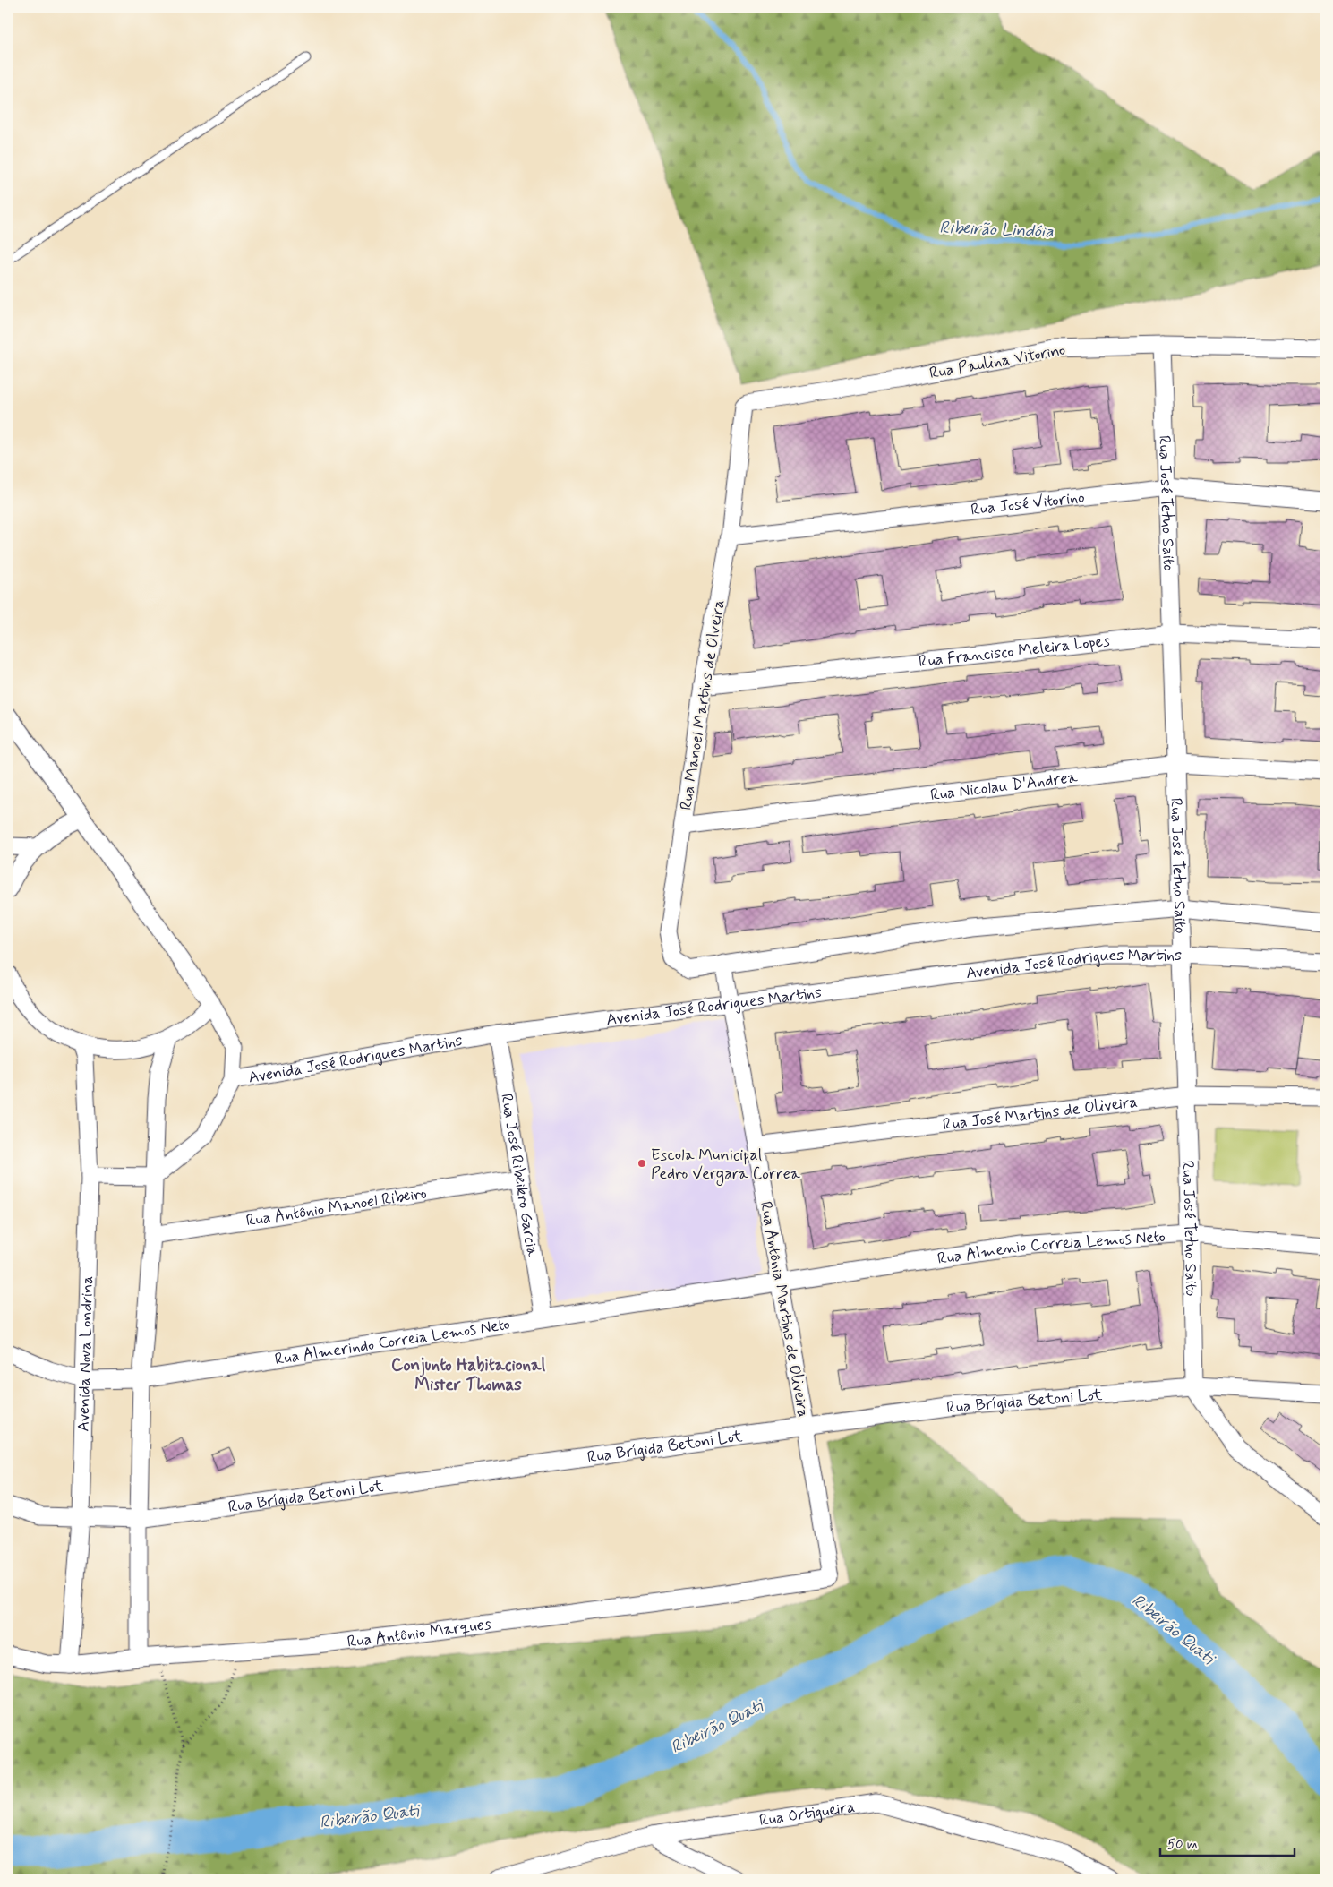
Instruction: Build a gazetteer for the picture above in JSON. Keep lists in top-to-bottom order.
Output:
{
  "streets": {
    "street": [
      "Rua Paulina Vitorino",
      "Rua José Vitorino",
      "Rua José Tetuo Saito",
      "Rua Francisco Meleira Lopes",
      "Rua Manoel Martins de Olveira",
      "Rua Nicolau D'Andrea",
      "Avenida José Rodrigues Martins",
      "Rua José Martins de Oliveira",
      "Rua José Ribeikro Garcia",
      "Rua Antônio Manoel Ribeiro",
      "Rua Almenio Correia Lemos Neto",
      "Rua Antônia Martins de Oliveira",
      "Rua Almerindo Correia Lemos Neto",
      "Avenida Nova Londrina",
      "Rua Brígida Betoni Lot",
      "Rua Antônio Marques",
      "Rua Ortigueira"
    ]
  },
  "crossings": [
    ["Rua Paulina Vitorino", "Rua José Tetuo Saito"],
    ["Rua Paulina Vitorino", "Rua Manoel Martins de Olveira"],
    ["Rua José Vitorino", "Rua José Tetuo Saito"],
    ["Rua José Vitorino", "Rua Manoel Martins de Olveira"],
    ["Rua José Tetuo Saito", "Rua Francisco Meleira Lopes"],
    ["Rua José Tetuo Saito", "Rua Nicolau D'Andrea"],
    ["Rua José Tetuo Saito", "Avenida José Rodrigues Martins"],
    ["Rua José Tetuo Saito", "Rua José Martins de Oliveira"],
    ["Rua José Tetuo Saito", "Rua Almenio Correia Lemos Neto"],
    ["Rua José Tetuo Saito", "Rua Brígida Betoni Lot"],
    ["Rua Francisco Meleira Lopes", "Rua Manoel Martins de Olveira"],
    ["Rua Manoel Martins de Olveira", "Rua Nicolau D'Andrea"],
    ["Rua Manoel Martins de Olveira", "Rua Antônia Martins de Oliveira"],
    ["Avenida José Rodrigues Martins", "Rua José Ribeikro Garcia"],
    ["Avenida José Rodrigues Martins", "Rua Antônia Martins de Oliveira"],
    ["Rua José Martins de Oliveira", "Rua Antônia Martins de Oliveira"],
    ["Rua José Ribeikro Garcia", "Rua Antônio Manoel Ribeiro"],
    ["Rua José Ribeikro Garcia", "Rua Almerindo Correia Lemos Neto"],
    ["Rua Almenio Correia Lemos Neto", "Rua Antônia Martins de Oliveira"],
    ["Rua Almenio Correia Lemos Neto", "Rua Almerindo Correia Lemos Neto"],
    ["Rua Antônia Martins de Oliveira", "Rua Almerindo Correia Lemos Neto"],
    ["Rua Antônia Martins de Oliveira", "Rua Brígida Betoni Lot"],
    ["Rua Antônia Martins de Oliveira", "Rua Antônio Marques"],
    ["Rua Almerindo Correia Lemos Neto", "Avenida Nova Londrina"],
    ["Avenida Nova Londrina", "Rua Brígida Betoni Lot"],
    ["Avenida Nova Londrina", "Rua Antônio Marques"]
  ],
  "districts": ["Conjunto Habitacional Mister Thomas"],
  "water": ["Ribeirão Lindóia", "Ribeirão Quati"],
  "places": ["Escola Municipal Pedro Vergara Correa"],
  "scale_bar": "50 m"
}
